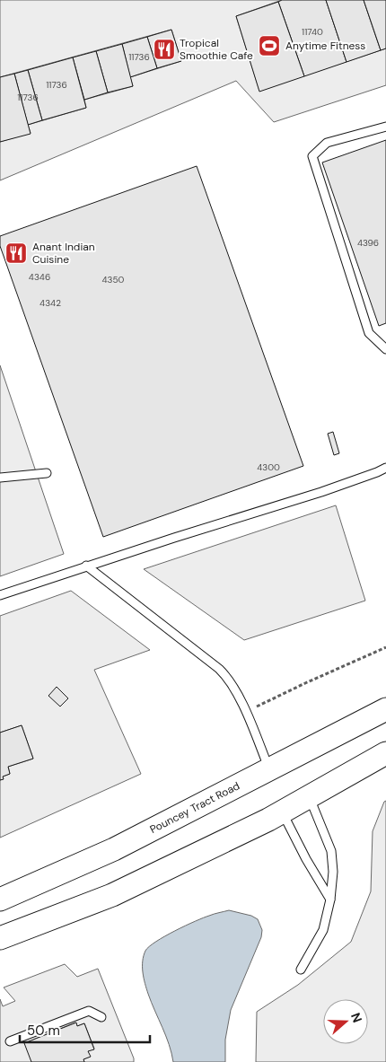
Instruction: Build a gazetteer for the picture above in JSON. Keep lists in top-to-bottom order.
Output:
{
  "streets": {
    "main road": ["Pouncey Tract Road"]
  },
  "places": {
    "sports": ["Anytime Fitness"],
    "restaurant": ["Tropical Smoothie Cafe", "Anant Indian Cuisine"]
  },
  "house_numbers": [
    "11740",
    "11736",
    "11736",
    "11736",
    "4396",
    "4346",
    "4350",
    "4342",
    "4300"
  ],
  "scale_bar": "50 m",
  "north": "right"
}
